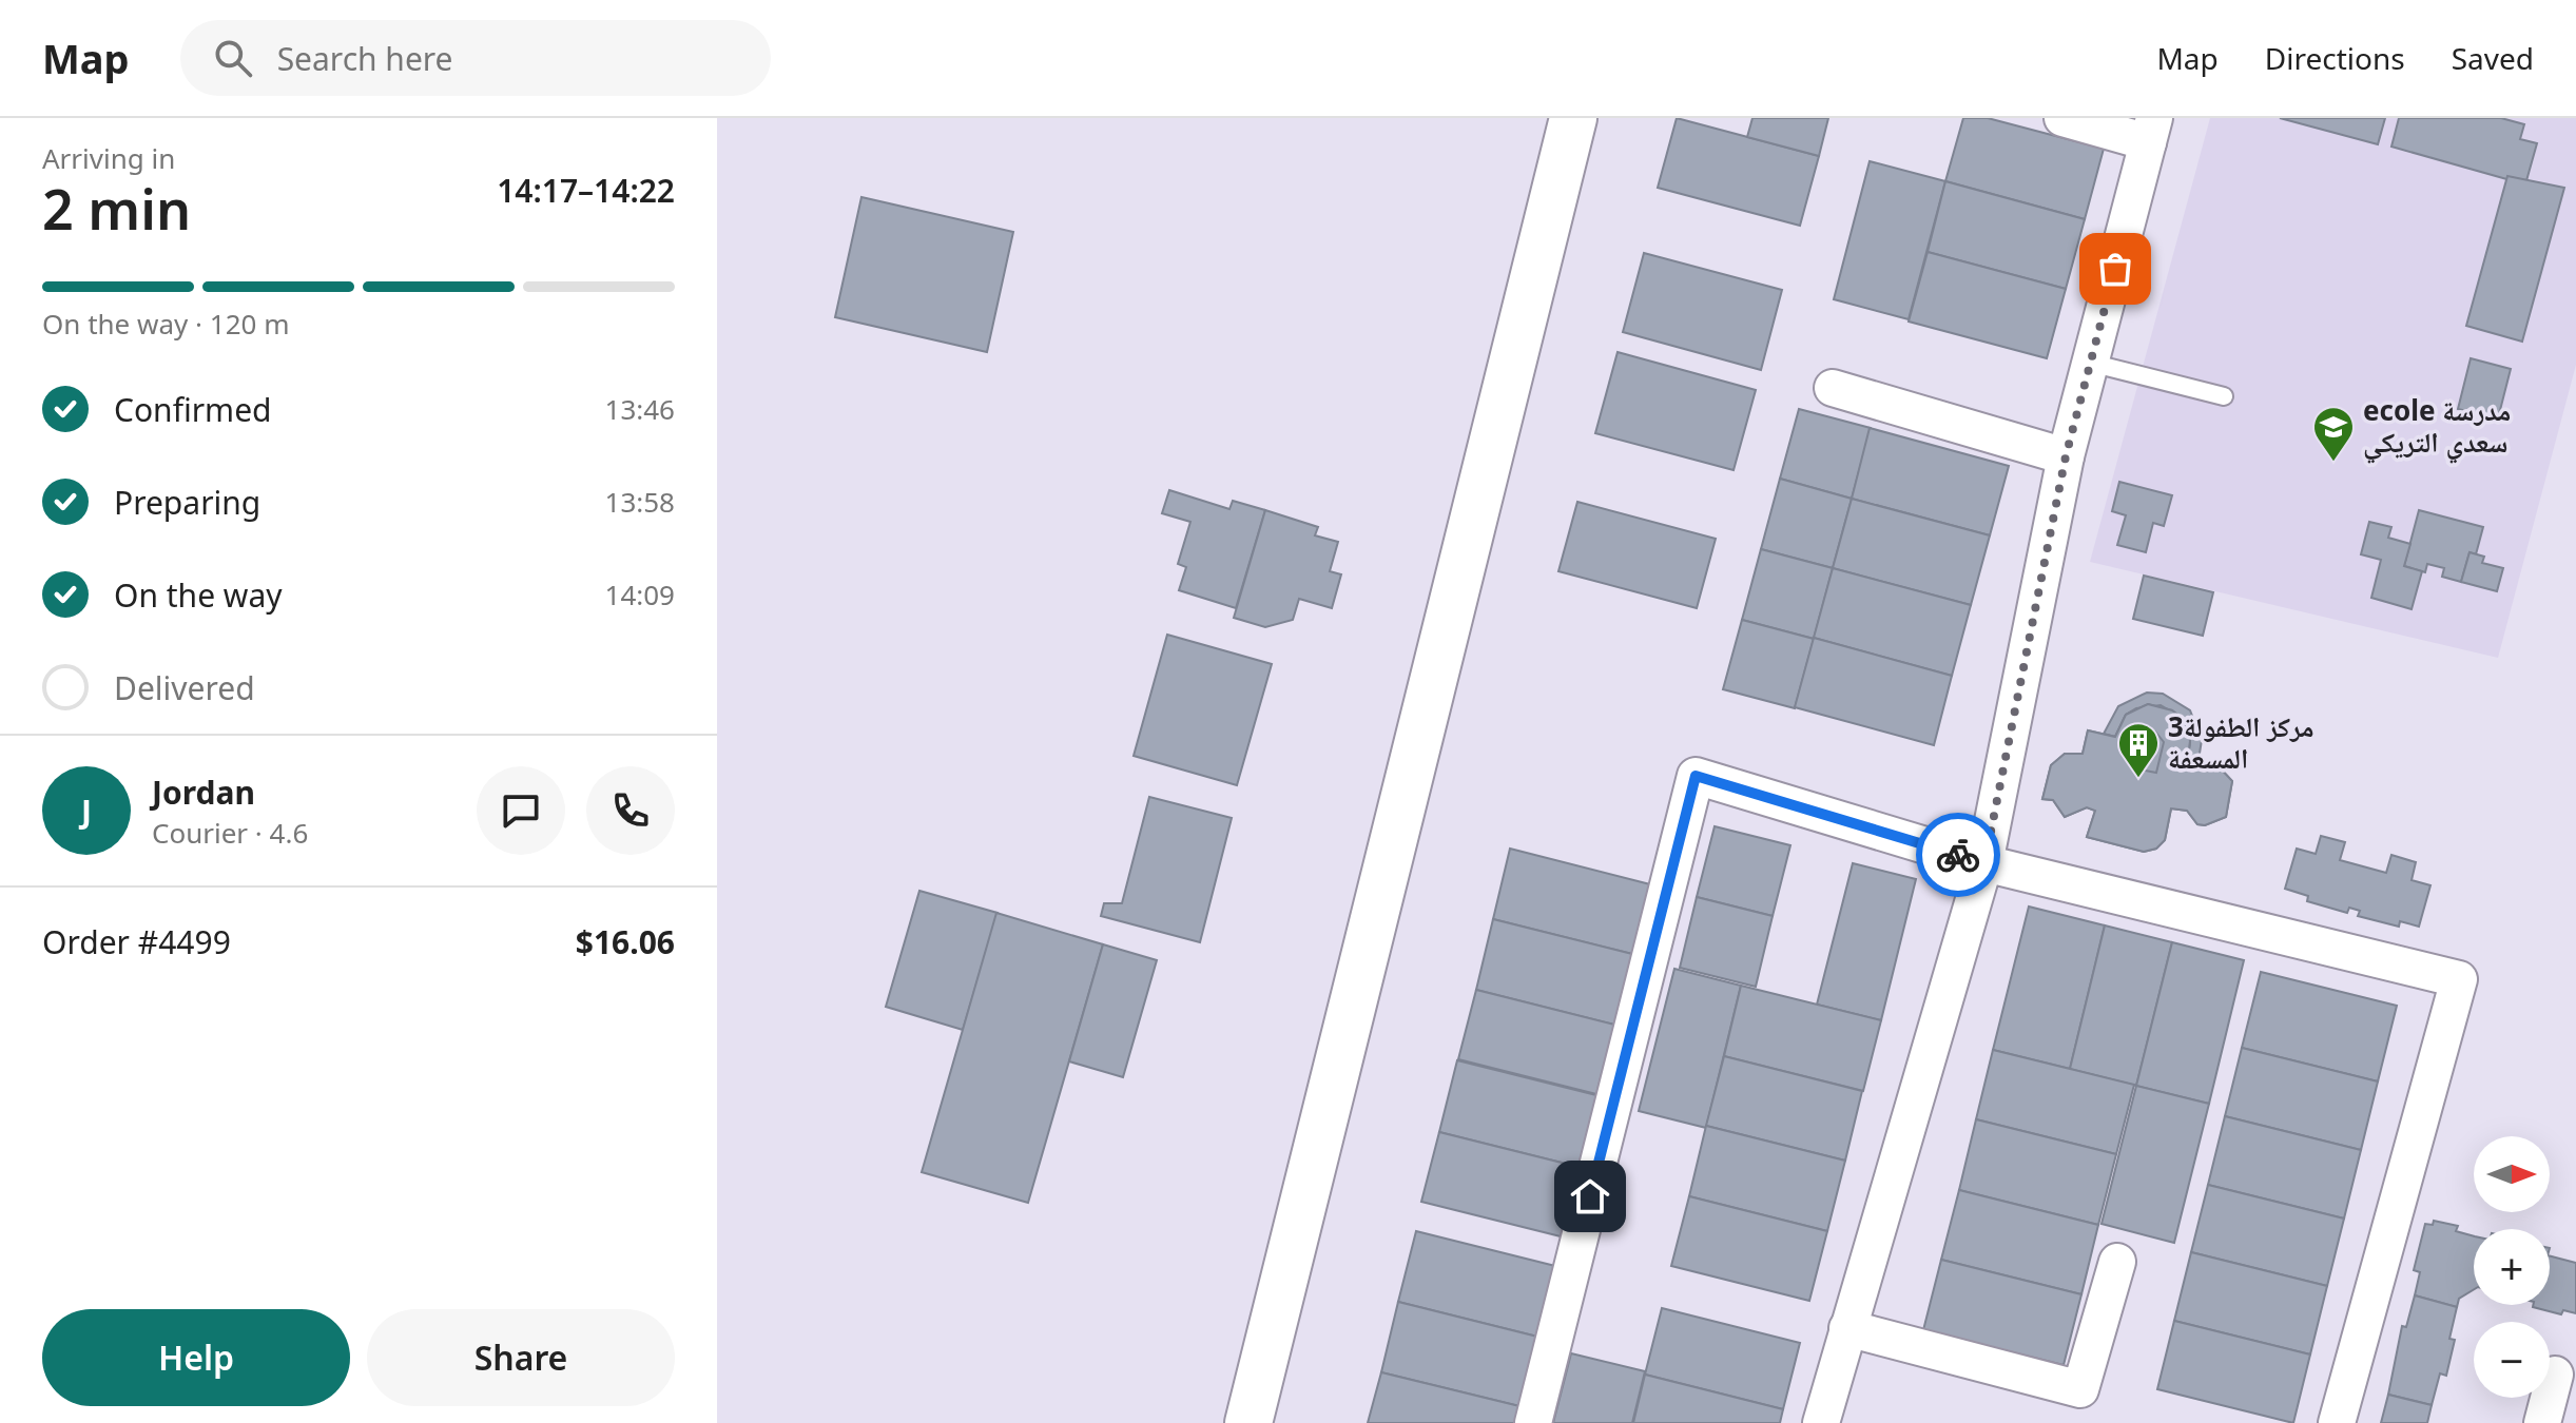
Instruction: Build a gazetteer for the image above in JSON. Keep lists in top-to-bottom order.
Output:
{
  "places": {
    "school or university": ["ecole مدرسة سعدي التريكي"],
    "building": ["3مركز الطفولة المسعفة"]
  },
  "north": "right",
  "page": {
    "header": "Map",
    "search": "Search here",
    "nav": ["Map", "Directions", "Saved"],
    "heading": ["2 min", "Arriving in", "14:17–14:22"],
    "panel": [
      "Jordan",
      "Courier · 4.6",
      "Order #4499",
      "$16.06"
    ],
    "bar": "On the way · 120 m",
    "list": [
      ["Confirmed", "13:46"],
      ["Preparing", "13:58"],
      ["On the way", "14:09"],
      "Delivered"
    ],
    "round": "J",
    "map_buttons": ["+", "−"],
    "buttons": ["Help", "Share"]
  }
}
